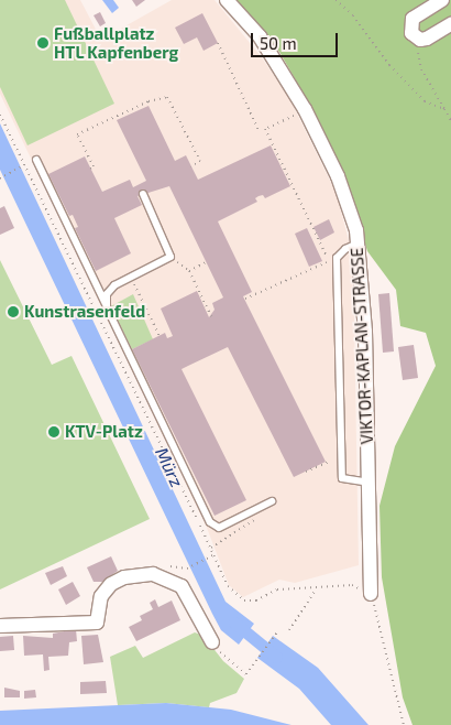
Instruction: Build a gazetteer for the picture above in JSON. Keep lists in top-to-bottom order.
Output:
{
  "streets": {
    "street": ["VIKTOR-KAPLAN-STRASSE"]
  },
  "water": ["Mürz"],
  "places": ["Fußballplatz HTL Kapfenberg", "Kunstrasenfeld", "KTV-Platz"],
  "scale_bar": "50 m"
}
